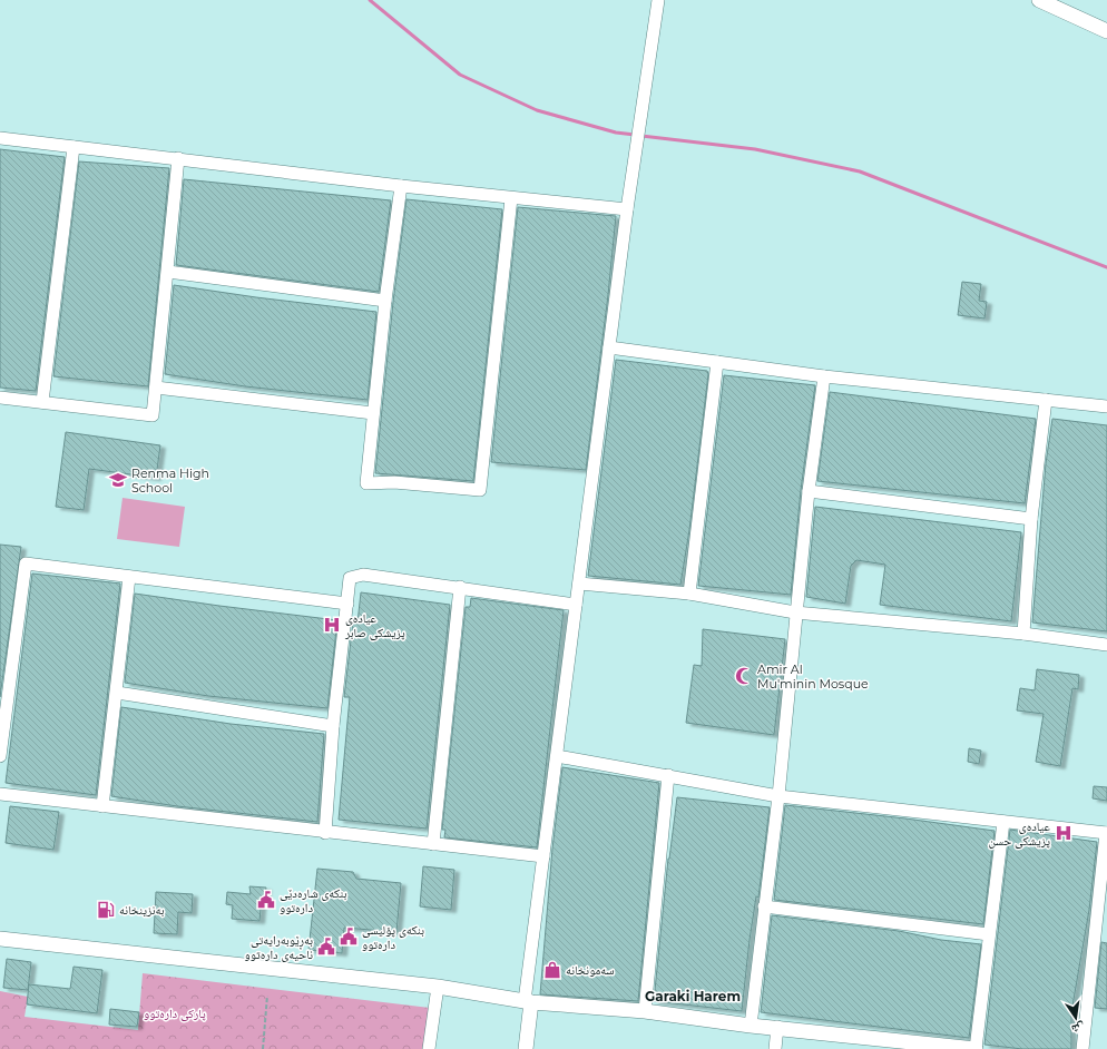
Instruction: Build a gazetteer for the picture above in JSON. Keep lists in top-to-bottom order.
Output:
{
  "districts": ["Garaki Harem"],
  "parks": ["پارکی دارەتوو"],
  "places": {
    "school or university": ["Renma High School"],
    "hospital": ["عیادەی پزیشکی صابر", "عیادەی پزیشکی حسن"],
    "mosque": ["Amir Al Mu'minin Mosque"],
    "public building": ["بنکەی شارەدێی دارەتوو", "بنکەی پۆلیسی دارەتوو", "بەڕێوبەرایەتی ناحیەی دارەتوو"],
    "fuel station": ["بەنزینخانە"],
    "shop": ["سەمونخانە"]
  },
  "north": "bottom"
}
